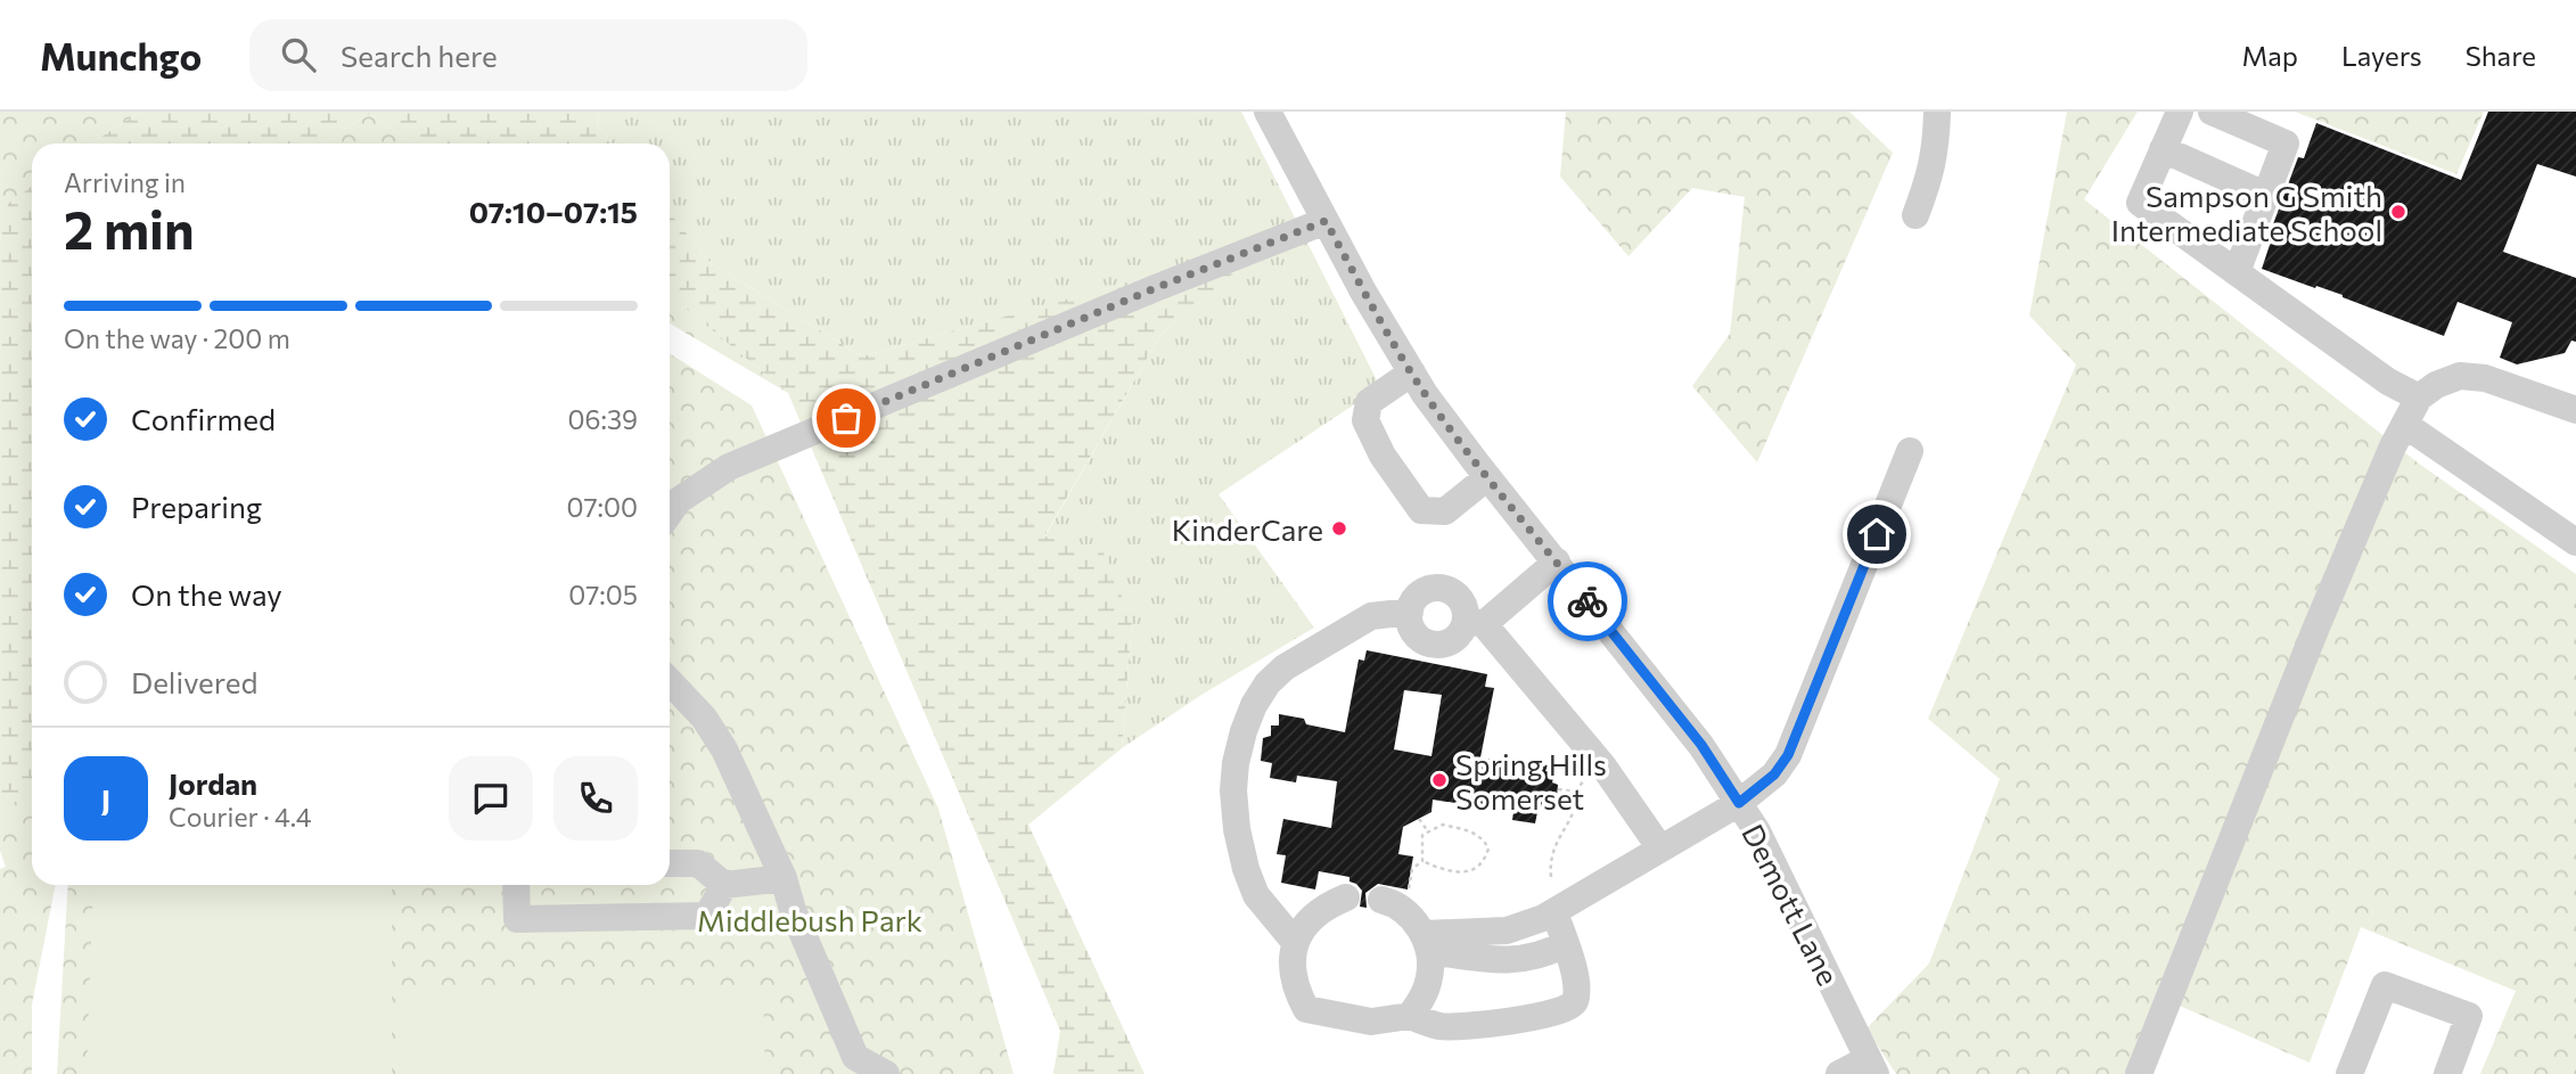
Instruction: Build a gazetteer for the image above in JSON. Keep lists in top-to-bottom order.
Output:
{
  "streets": {
    "street": ["Demott Lane"]
  },
  "parks": ["Middlebush Park"],
  "places": ["Sampson G Smith Intermediate School", "KinderCare", "Spring Hills Somerset"],
  "page": {
    "header": "Munchgo",
    "search": "Search here",
    "nav": ["Map", "Layers", "Share"],
    "heading": ["2 min", "Arriving in", "07:10–07:15"],
    "panel": ["Jordan", "Courier · 4.4"],
    "bar": "On the way · 200 m",
    "list": [
      ["Confirmed", "06:39"],
      ["Preparing", "07:00"],
      ["On the way", "07:05"],
      "Delivered"
    ],
    "round": "J"
  }
}
